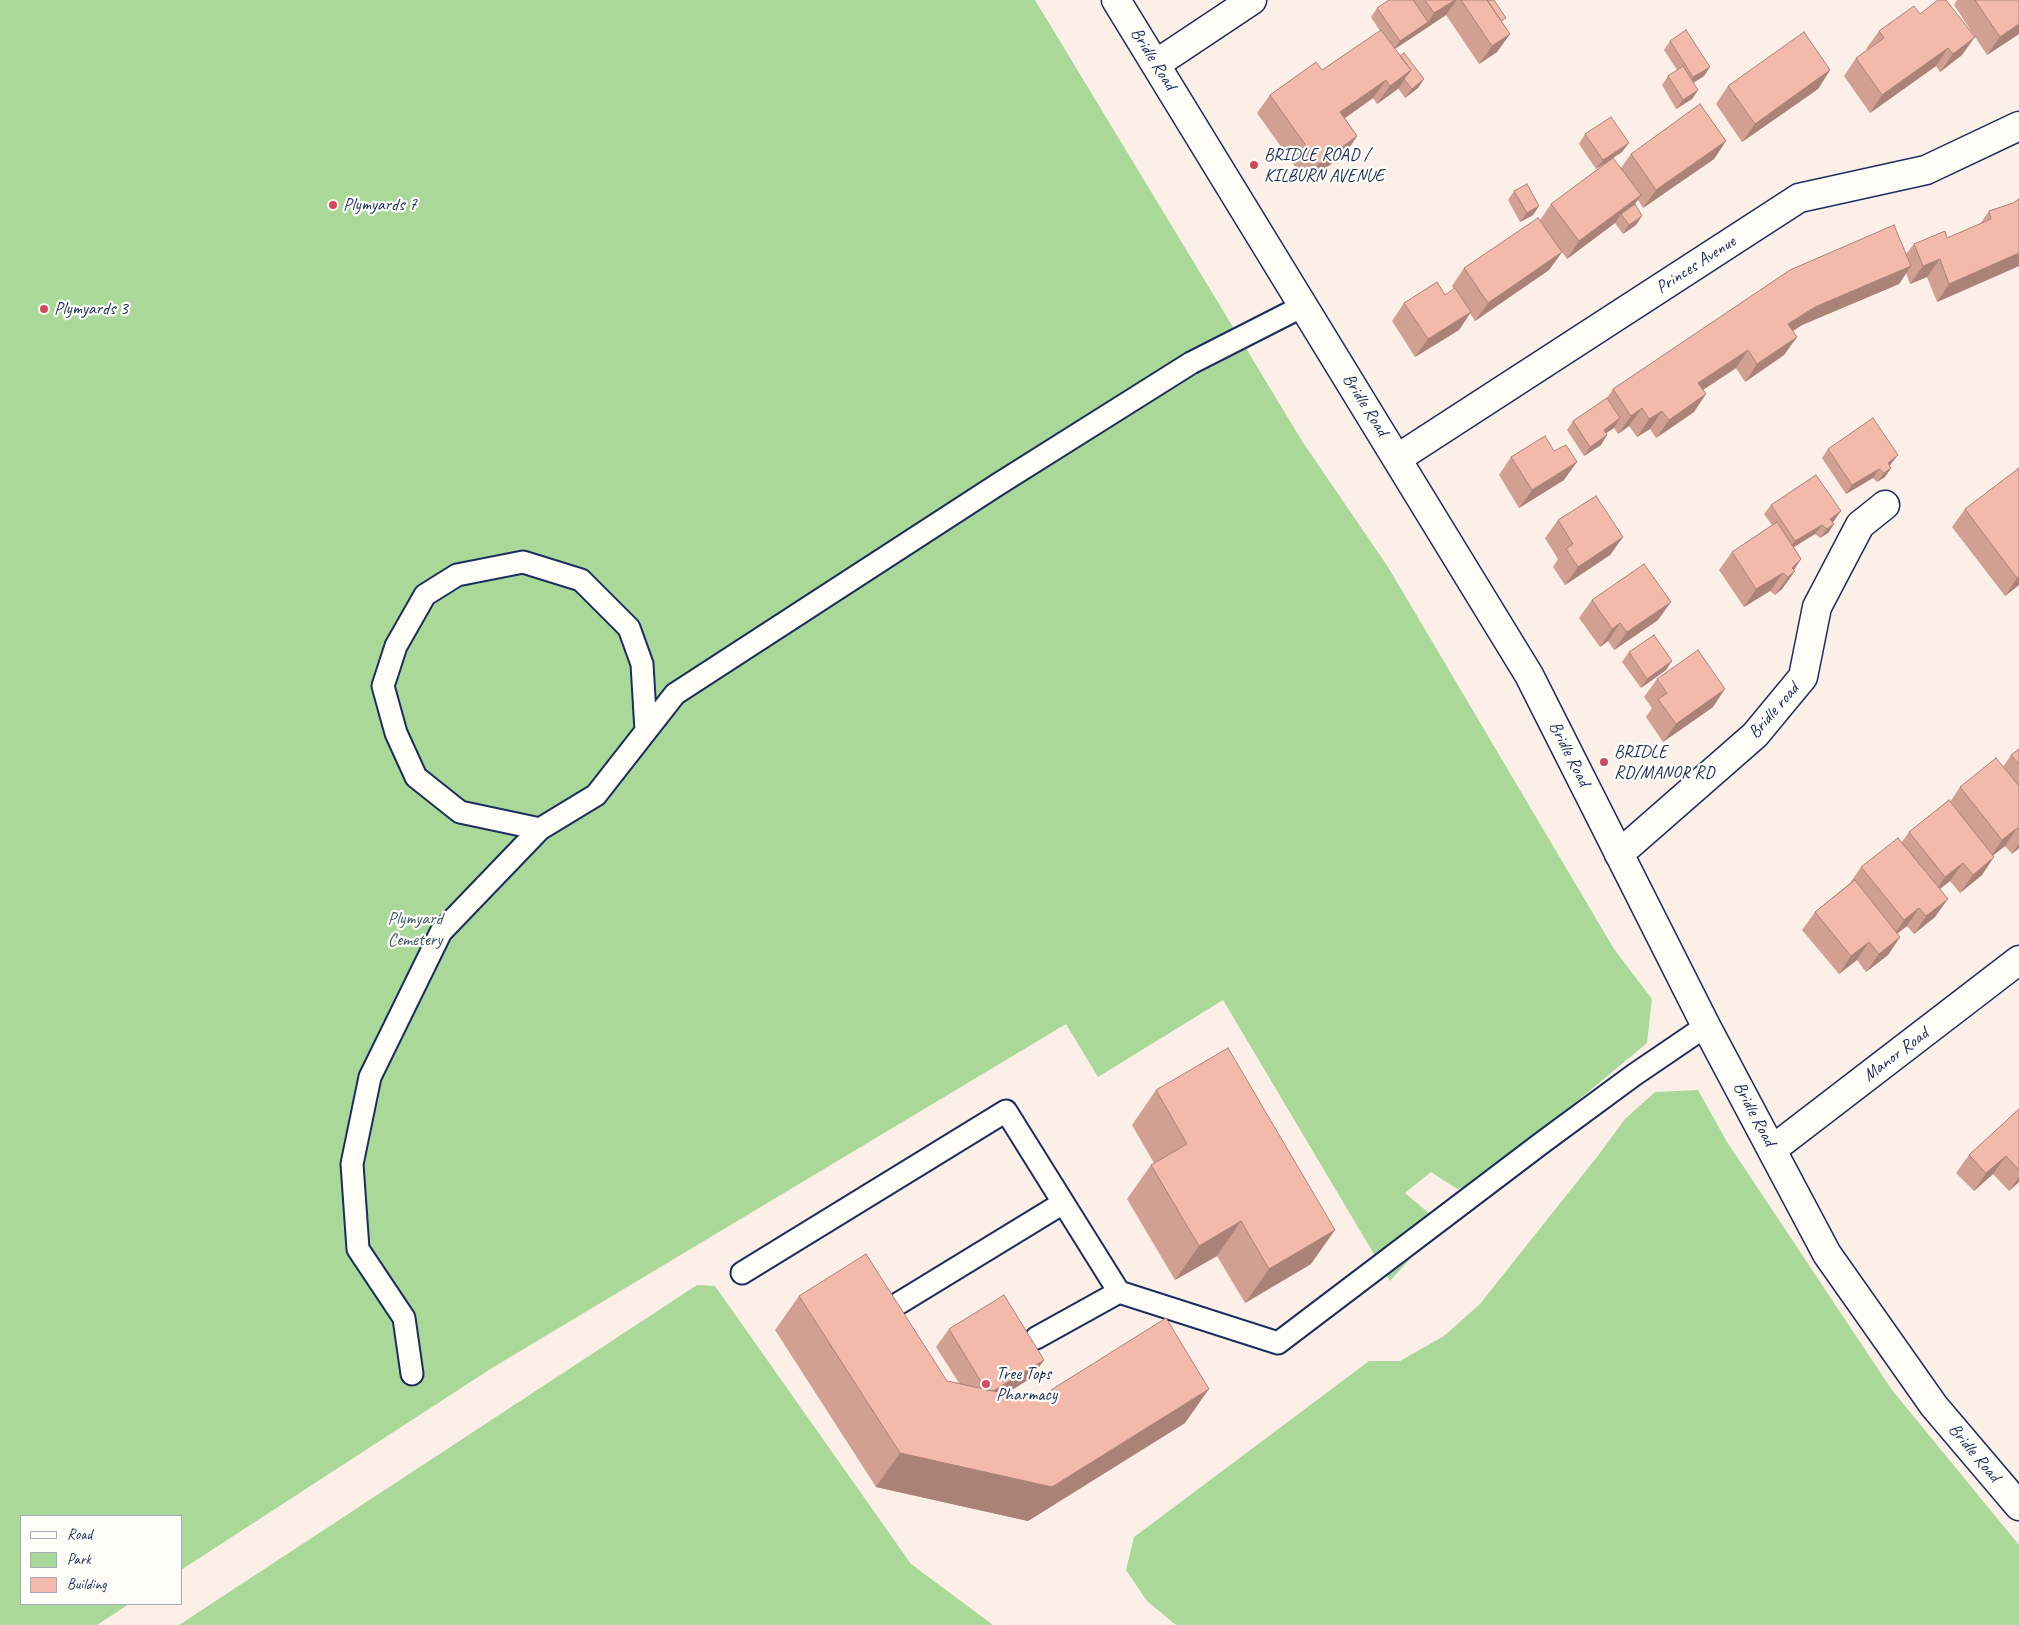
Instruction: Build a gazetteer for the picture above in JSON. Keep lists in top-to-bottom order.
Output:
{
  "streets": {
    "street": [
      "Bridle Road",
      "Princes Avenue",
      "Bridle road",
      "Manor Road"
    ]
  },
  "crossings": [
    ["Bridle Road", "Princes Avenue"],
    ["Bridle Road", "Bridle road"],
    ["Bridle Road", "Manor Road"]
  ],
  "parks": ["Plymyard Cemetery"],
  "places": [
    "BRIDLE ROAD / KILBURN AVENUE",
    "Plymyards 7",
    "Plymyards 3",
    "BRIDLE RD/MANOR RD",
    "Tree Tops Pharmacy"
  ],
  "legend": ["Road", "Park", "Building"]
}
